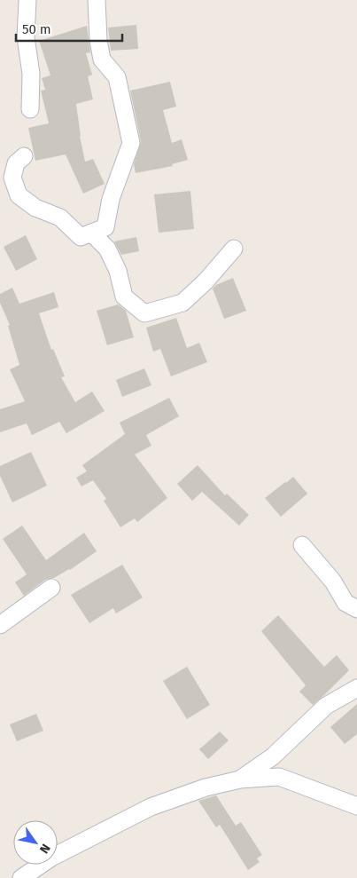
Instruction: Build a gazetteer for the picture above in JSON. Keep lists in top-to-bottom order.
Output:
{
  "scale_bar": "50 m",
  "north": "bottom right"
}
